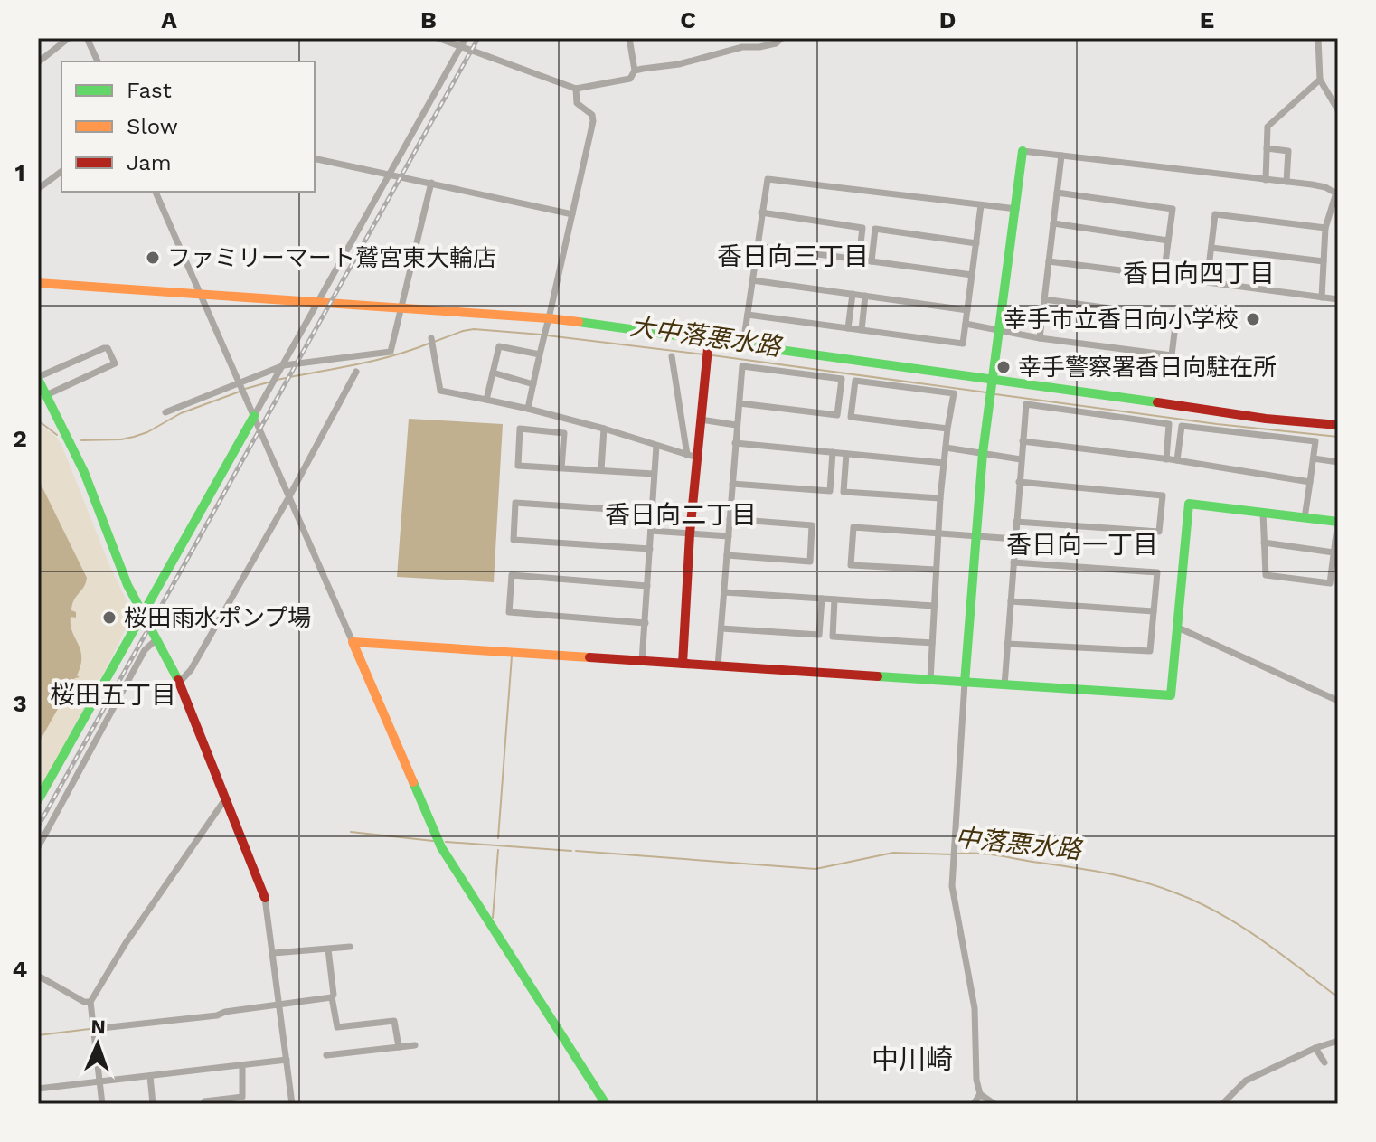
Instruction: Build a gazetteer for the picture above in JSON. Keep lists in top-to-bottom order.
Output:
{
  "districts": [
    "香日向三丁目",
    "香日向四丁目",
    "香日向二丁目",
    "香日向一丁目",
    "桜田五丁目",
    "中川崎"
  ],
  "water": ["大中落悪水路", "中落悪水路"],
  "places": [
    "ファミリーマート鷲宮東大輪店",
    "幸手市立香日向小学校",
    "幸手警察署香日向駐在所",
    "桜田雨水ポンプ場"
  ],
  "legend": ["Fast", "Slow", "Jam"],
  "north": "top",
  "grid": {
    "columns": [
      "A",
      "B",
      "C",
      "D",
      "E"
    ],
    "rows": [
      "1",
      "2",
      "3",
      "4"
    ]
  }
}
